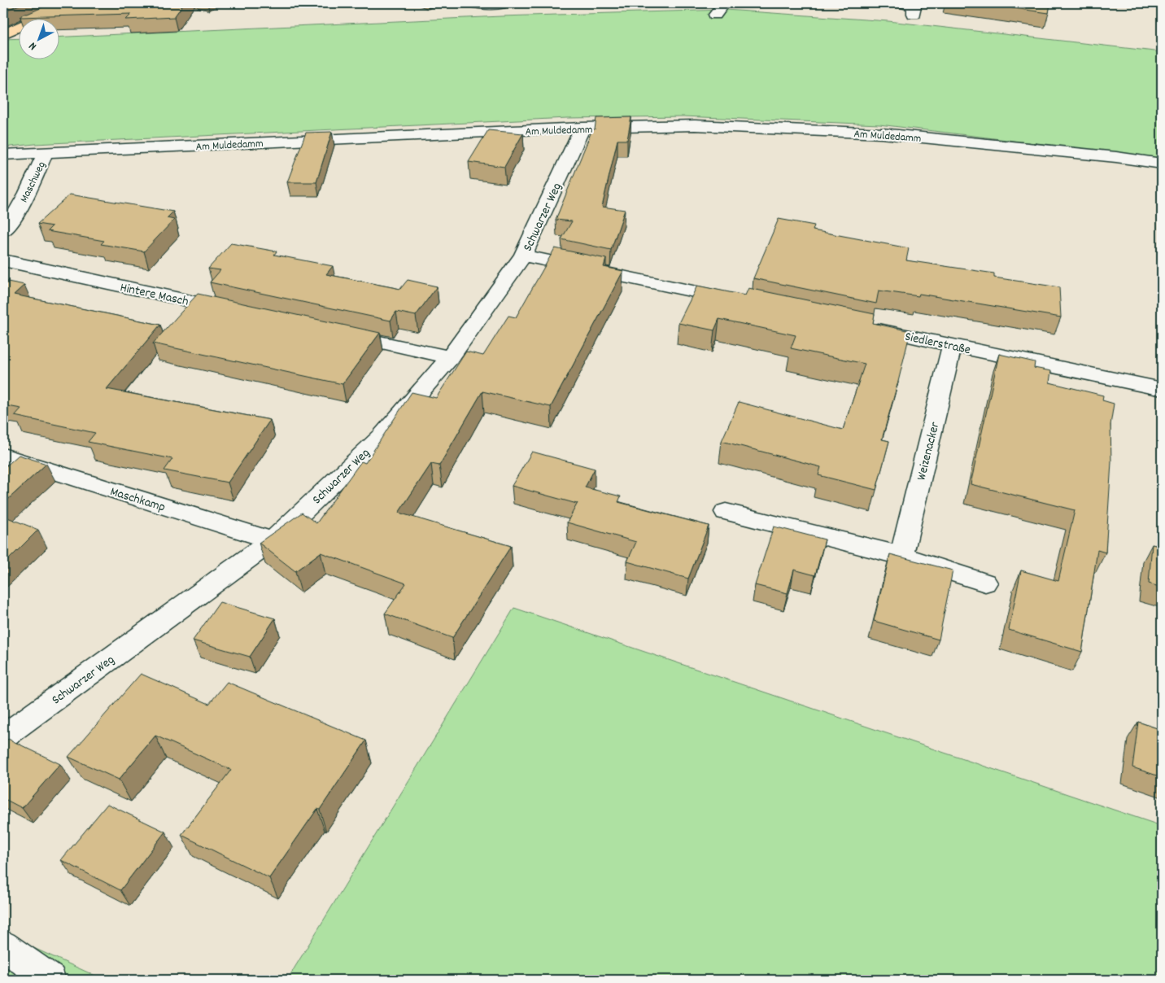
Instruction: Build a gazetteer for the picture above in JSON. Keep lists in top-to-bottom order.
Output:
{
  "streets": {
    "street": [
      "Am Muldedamm",
      "Maschweg",
      "Schwarzer Weg",
      "Hintere Masch",
      "Siedlerstraße",
      "Weizenacker",
      "Maschkamp"
    ]
  },
  "crossings": [
    ["Am Muldedamm", "Maschweg"],
    ["Am Muldedamm", "Schwarzer Weg"],
    ["Schwarzer Weg", "Maschkamp"],
    ["Siedlerstraße", "Weizenacker"]
  ],
  "north": "bottom left"
}
